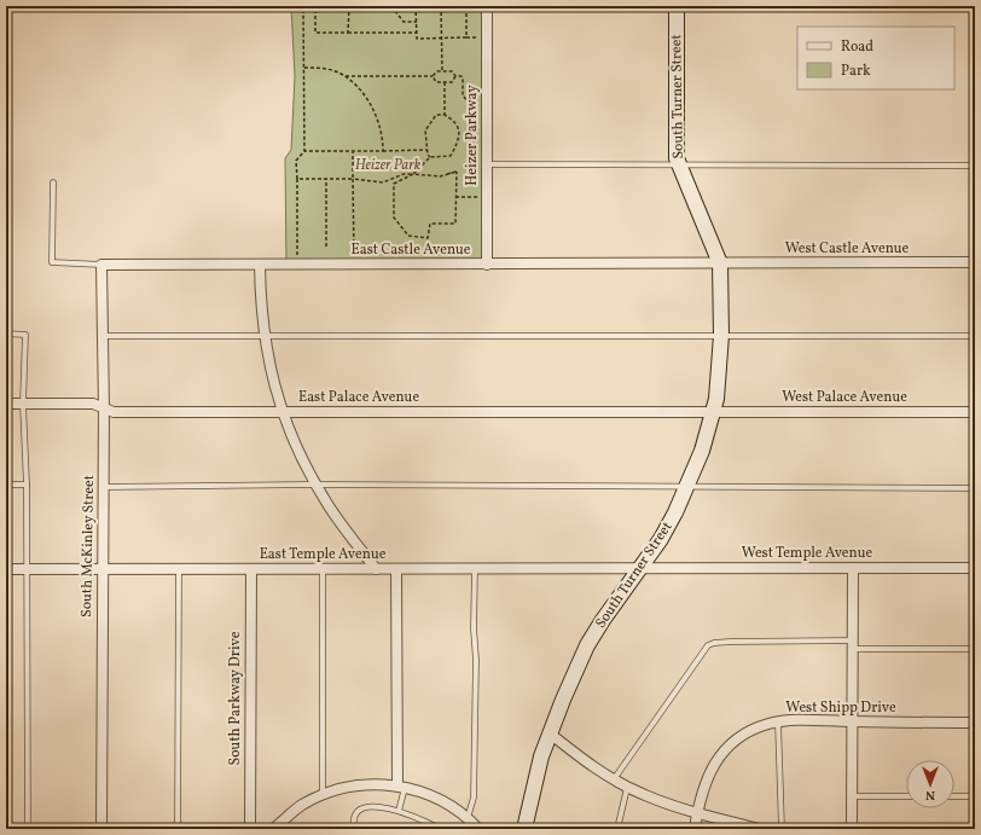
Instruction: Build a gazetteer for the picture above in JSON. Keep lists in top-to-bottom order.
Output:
{
  "streets": {
    "main road": ["South Turner Street"],
    "street": [
      "Heizer Parkway",
      "West Castle Avenue",
      "East Castle Avenue",
      "East Palace Avenue",
      "West Palace Avenue",
      "South McKinley Street",
      "West Temple Avenue",
      "East Temple Avenue",
      "South Parkway Drive",
      "West Shipp Drive"
    ]
  },
  "crossings": [
    ["South Turner Street", "West Castle Avenue"],
    ["South Turner Street", "East Castle Avenue"],
    ["South Turner Street", "East Palace Avenue"],
    ["South Turner Street", "West Palace Avenue"],
    ["South Turner Street", "West Temple Avenue"],
    ["South Turner Street", "East Temple Avenue"],
    ["Heizer Parkway", "East Castle Avenue"],
    ["West Castle Avenue", "East Castle Avenue"],
    ["East Castle Avenue", "South McKinley Street"],
    ["East Palace Avenue", "West Palace Avenue"],
    ["East Palace Avenue", "South McKinley Street"],
    ["South McKinley Street", "East Temple Avenue"],
    ["West Temple Avenue", "East Temple Avenue"],
    ["East Temple Avenue", "South Parkway Drive"]
  ],
  "parks": ["Heizer Park"],
  "legend": ["Road", "Park"],
  "north": "bottom"
}
